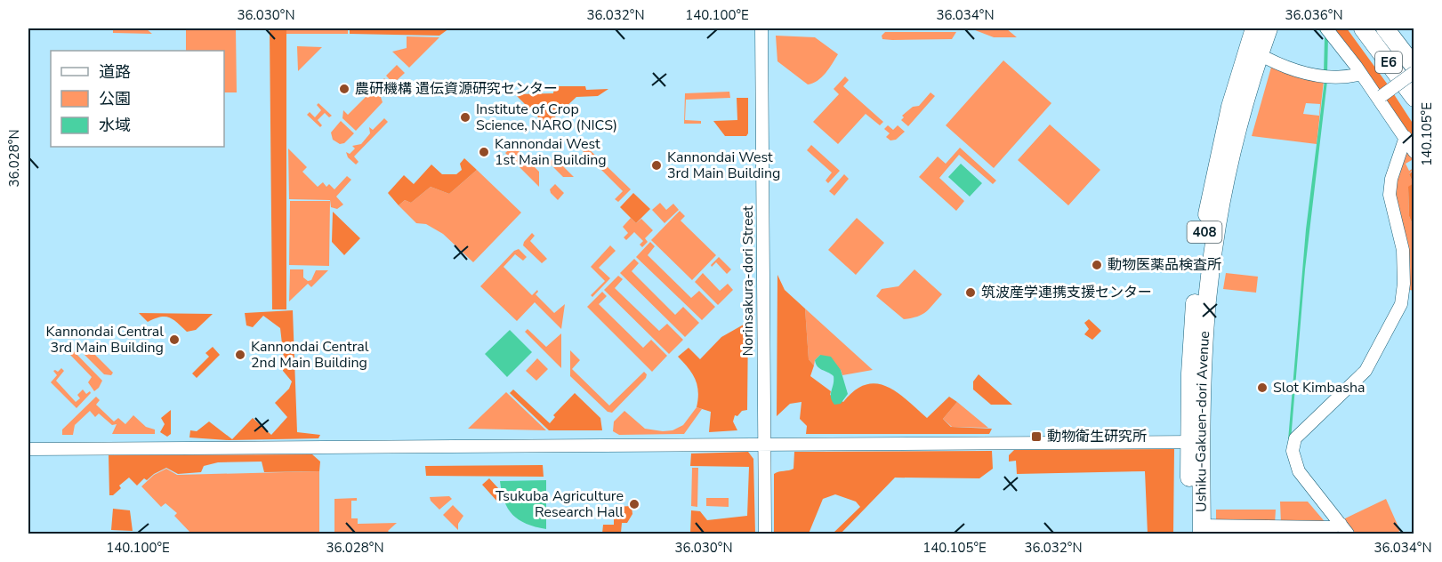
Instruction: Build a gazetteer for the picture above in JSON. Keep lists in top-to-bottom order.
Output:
{
  "streets": {
    "highway": ["E6", "408", "Ushiku-Gakuen-dori Avenue"],
    "street": ["Norinsakura-dori Street"]
  },
  "places": {
    "other": [
      "農研機構 遺伝資源研究センター",
      "Institute of Crop Science, NARO (NICS)",
      "Kannondai West 1st Main Building",
      "Kannondai West 3rd Main Building",
      "動物医薬品検査所",
      "筑波産学連携支援センター",
      "Kannondai Central 3rd Main Building",
      "Kannondai Central 2nd Main Building",
      "Slot Kimbasha",
      "Tsukuba Agriculture Research Hall"
    ],
    "transit": ["動物衛生研究所"]
  },
  "legend": ["道路", "公園", "水域"],
  "coordinates": [
    "36.030°N",
    "36.032°N",
    "140.100°E",
    "36.034°N",
    "36.036°N",
    "140.105°E",
    "36.028°N"
  ]
}
